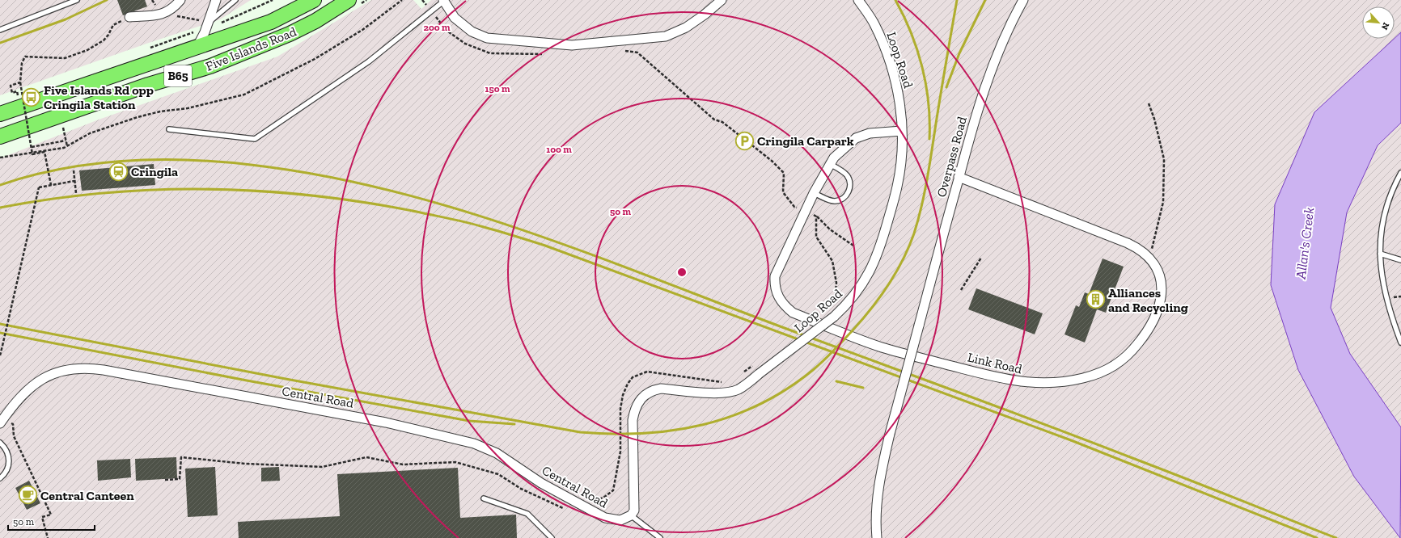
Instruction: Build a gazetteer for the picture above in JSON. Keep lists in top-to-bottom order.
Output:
{
  "streets": {
    "main road": ["Five Islands Road", "B65"],
    "street": [
      "Loop Road",
      "Overpass Road",
      "Link Road",
      "Central Road"
    ]
  },
  "crossings": [
    ["Loop Road", "Link Road"],
    ["Loop Road", "Central Road"],
    ["Overpass Road", "Link Road"]
  ],
  "water": ["Allan's Creek"],
  "places": {
    "bus stop": ["Five Islands Rd opp Cringila Station"],
    "parking": ["Cringila Carpark"],
    "station": ["Cringila"],
    "building": ["Alliances and Recycling"],
    "cafe": ["Central Canteen"]
  },
  "scale_bar": "50 m",
  "north": "bottom right",
  "rings": [
    "200 m",
    "150 m",
    "100 m",
    "50 m"
  ]
}
